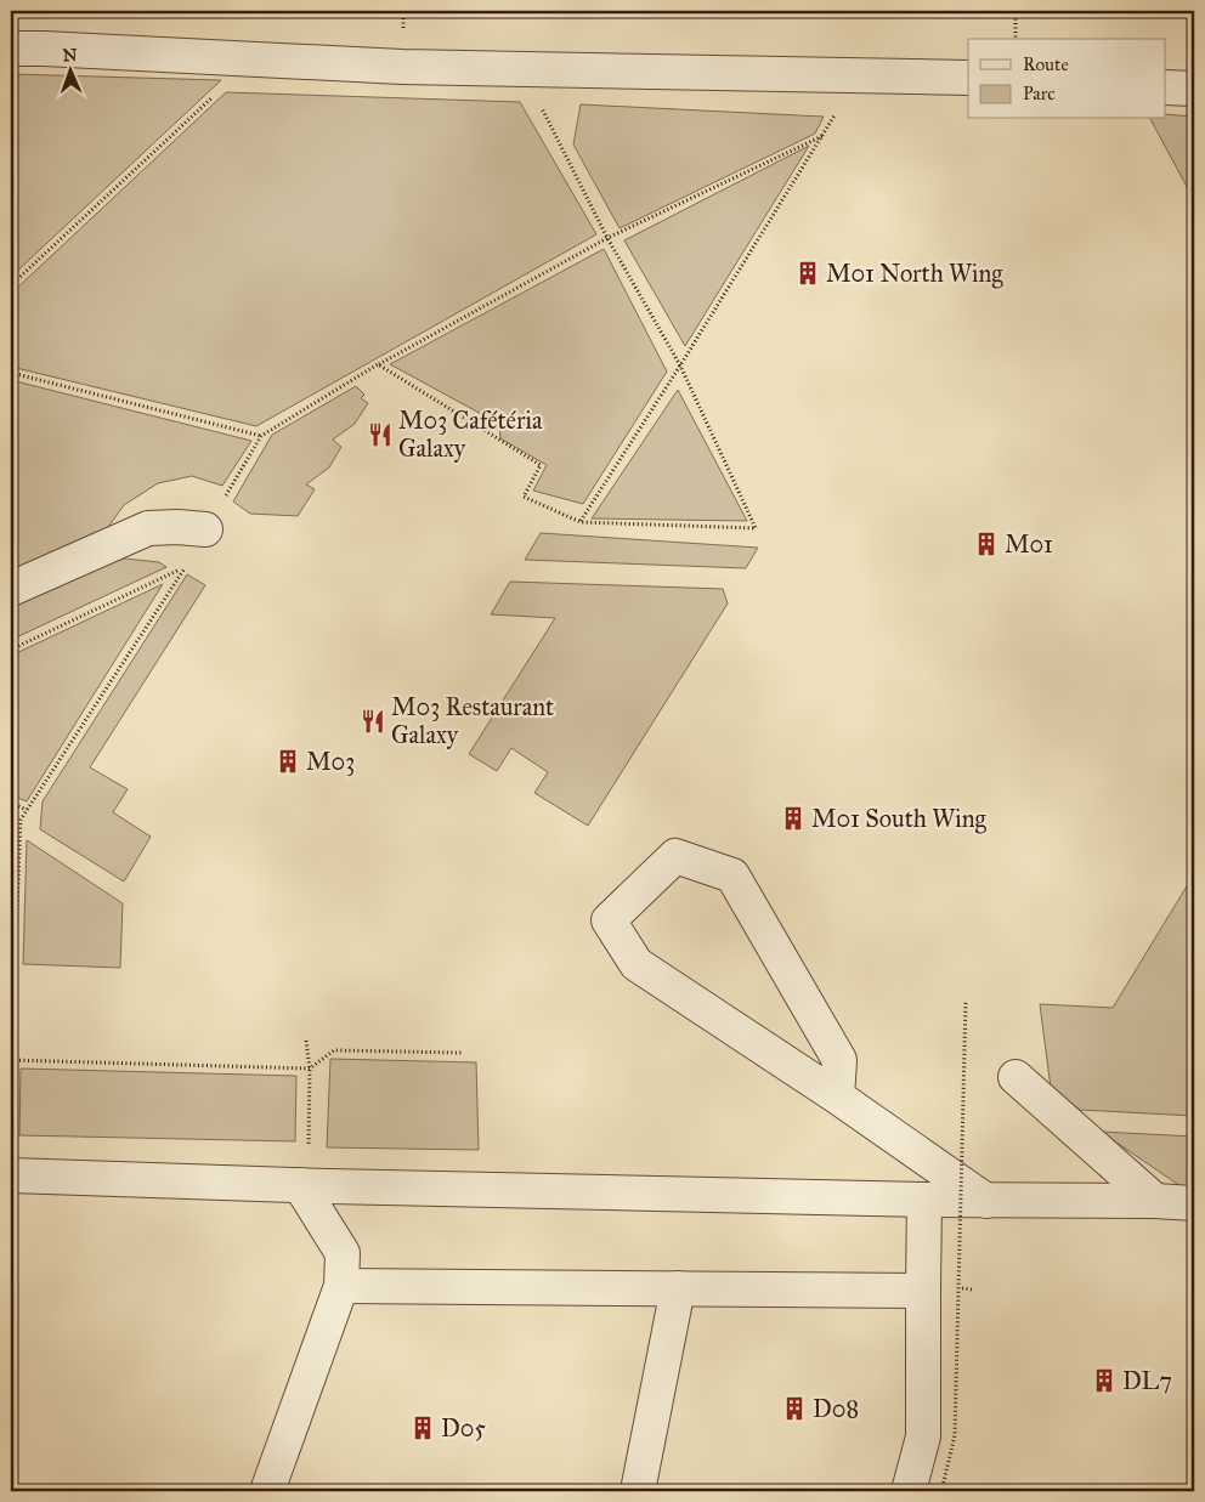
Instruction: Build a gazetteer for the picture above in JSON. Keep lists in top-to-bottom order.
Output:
{
  "places": {
    "building": [
      "M01 North Wing",
      "M01",
      "M03",
      "M01 South Wing",
      "DL7",
      "D08",
      "D05"
    ],
    "restaurant": ["M03 Cafétéria Galaxy", "M03 Restaurant Galaxy"]
  },
  "legend": ["Route", "Parc"],
  "north": "top"
}
